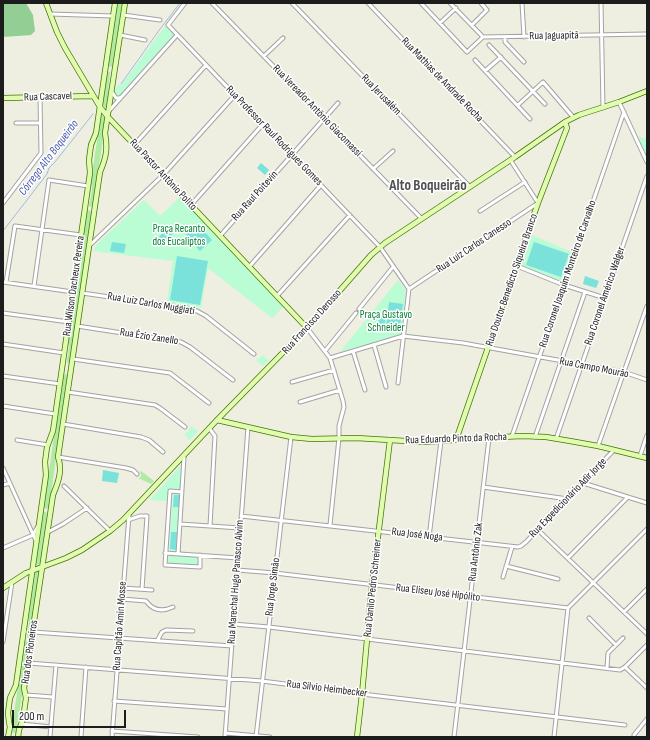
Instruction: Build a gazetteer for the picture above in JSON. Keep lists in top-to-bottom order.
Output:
{
  "streets": {
    "main road": [
      "Rua Cascavel",
      "Rua Pastor Antônio Polito",
      "Rua Doutor Benedicto Siqueira Branco",
      "Rua Wilson Dacheux Pereira",
      "Rua Francisco Derosso",
      "Rua Eduardo Pinto da Rocha",
      "Rua Danilo Pedro Schreiner",
      "Rua dos Pioneiros"
    ],
    "street": [
      "Rua Jaguapitã",
      "Rua Mathias de Andrade Rocha",
      "Rua Jerusalém",
      "Rua Vereador Antônio Giacomassi",
      "Rua Professor Raul Rodrigues Gomes",
      "Rua Raul Poitevin",
      "Rua Luiz Carlos Canesso",
      "Rua Coronel Joaquim Monteiro de Carvalho",
      "Rua Coronel Américo Walger",
      "Rua Luiz Carlos Muggiati",
      "Rua Ézio Zanello",
      "Rua Campo Mourão",
      "Rua Expedicionário Adir Jorge",
      "Rua José Noga",
      "Rua Antônio Zak",
      "Rua Marechal Hugo Panasco Alvim",
      "Rua Jorge Simão",
      "Rua Eliseu José Hipólito",
      "Rua Capitão Amin Mosse",
      "Rua Sílvio Heimbecker"
    ]
  },
  "crossings": [
    ["Rua Mathias de Andrade Rocha", "Rua Luiz Carlos Canesso"],
    ["Rua Mathias de Andrade Rocha", "Rua Doutor Benedicto Siqueira Branco"],
    ["Rua Mathias de Andrade Rocha", "Rua Francisco Derosso"],
    ["Rua Jerusalém", "Rua Francisco Derosso"],
    ["Rua Cascavel", "Rua Pastor Antônio Polito"],
    ["Rua Cascavel", "Rua Wilson Dacheux Pereira"],
    ["Rua Vereador Antônio Giacomassi", "Rua Raul Poitevin"],
    ["Rua Vereador Antônio Giacomassi", "Rua Francisco Derosso"],
    ["Rua Professor Raul Rodrigues Gomes", "Rua Raul Poitevin"],
    ["Rua Professor Raul Rodrigues Gomes", "Rua Luiz Carlos Canesso"],
    ["Rua Professor Raul Rodrigues Gomes", "Rua Francisco Derosso"],
    ["Rua Pastor Antônio Polito", "Rua Raul Poitevin"],
    ["Rua Pastor Antônio Polito", "Rua Wilson Dacheux Pereira"],
    ["Rua Pastor Antônio Polito", "Rua Francisco Derosso"],
    ["Rua Luiz Carlos Canesso", "Rua Doutor Benedicto Siqueira Branco"],
    ["Rua Coronel Joaquim Monteiro de Carvalho", "Rua Campo Mourão"],
    ["Rua Coronel Joaquim Monteiro de Carvalho", "Rua Eduardo Pinto da Rocha"],
    ["Rua Doutor Benedicto Siqueira Branco", "Rua Francisco Derosso"],
    ["Rua Doutor Benedicto Siqueira Branco", "Rua Campo Mourão"],
    ["Rua Doutor Benedicto Siqueira Branco", "Rua Eduardo Pinto da Rocha"],
    ["Rua Wilson Dacheux Pereira", "Rua Luiz Carlos Muggiati"],
    ["Rua Wilson Dacheux Pereira", "Rua Francisco Derosso"],
    ["Rua Wilson Dacheux Pereira", "Rua Ézio Zanello"],
    ["Rua Wilson Dacheux Pereira", "Rua dos Pioneiros"],
    ["Rua Coronel Américo Walger", "Rua Campo Mourão"],
    ["Rua Coronel Américo Walger", "Rua Eduardo Pinto da Rocha"],
    ["Rua Francisco Derosso", "Rua Eduardo Pinto da Rocha"],
    ["Rua Francisco Derosso", "Rua Capitão Amin Mosse"],
    ["Rua Francisco Derosso", "Rua dos Pioneiros"],
    ["Rua Eduardo Pinto da Rocha", "Rua Expedicionário Adir Jorge"],
    ["Rua Eduardo Pinto da Rocha", "Rua Antônio Zak"],
    ["Rua Eduardo Pinto da Rocha", "Rua Marechal Hugo Panasco Alvim"],
    ["Rua Eduardo Pinto da Rocha", "Rua Jorge Simão"],
    ["Rua Eduardo Pinto da Rocha", "Rua Danilo Pedro Schreiner"],
    ["Rua Expedicionário Adir Jorge", "Rua José Noga"],
    ["Rua José Noga", "Rua Antônio Zak"],
    ["Rua José Noga", "Rua Marechal Hugo Panasco Alvim"],
    ["Rua José Noga", "Rua Jorge Simão"],
    ["Rua José Noga", "Rua Danilo Pedro Schreiner"],
    ["Rua Antônio Zak", "Rua Eliseu José Hipólito"],
    ["Rua Antônio Zak", "Rua Sílvio Heimbecker"],
    ["Rua Marechal Hugo Panasco Alvim", "Rua Eliseu José Hipólito"],
    ["Rua Marechal Hugo Panasco Alvim", "Rua Sílvio Heimbecker"],
    ["Rua Jorge Simão", "Rua Eliseu José Hipólito"],
    ["Rua Jorge Simão", "Rua Sílvio Heimbecker"],
    ["Rua Danilo Pedro Schreiner", "Rua Eliseu José Hipólito"],
    ["Rua Danilo Pedro Schreiner", "Rua Sílvio Heimbecker"],
    ["Rua Capitão Amin Mosse", "Rua Sílvio Heimbecker"],
    ["Rua dos Pioneiros", "Rua Sílvio Heimbecker"]
  ],
  "districts": ["Alto Boqueirão"],
  "water": ["Córrego Alto Boqueirão"],
  "parks": ["Praça Recanto dos Eucaliptos", "Praça Gustavo Schneider"],
  "scale_bar": "200 m"
}
